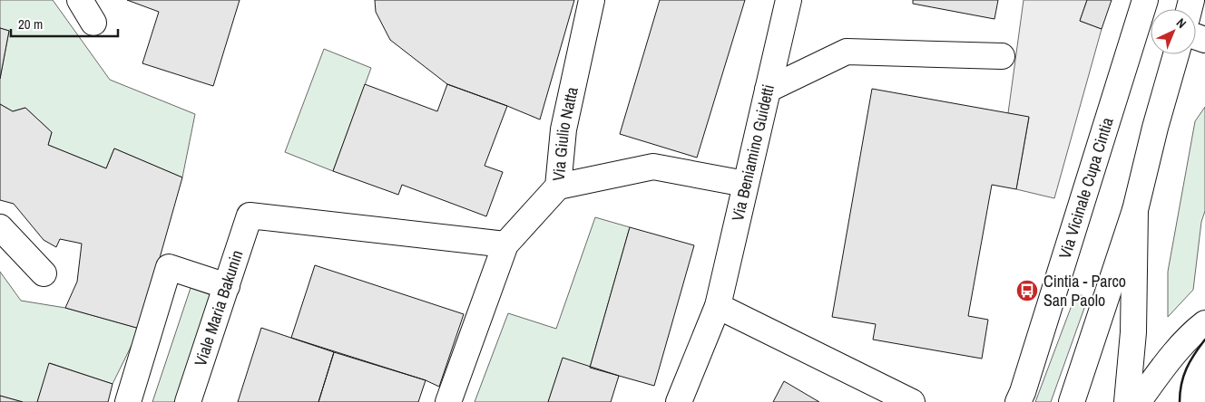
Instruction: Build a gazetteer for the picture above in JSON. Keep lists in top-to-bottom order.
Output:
{
  "streets": {
    "main road": [
      "Via Giulio Natta",
      "Via Beniamino Guidetti",
      "Via Vicinale Cupa Cintia",
      "Viale Maria Bakunin"
    ]
  },
  "crossings": [
    ["Via Giulio Natta", "Viale Maria Bakunin"]
  ],
  "places": {
    "bus stop": ["Cintia - Parco San Paolo"]
  },
  "scale_bar": "20 m",
  "north": "top right"
}
